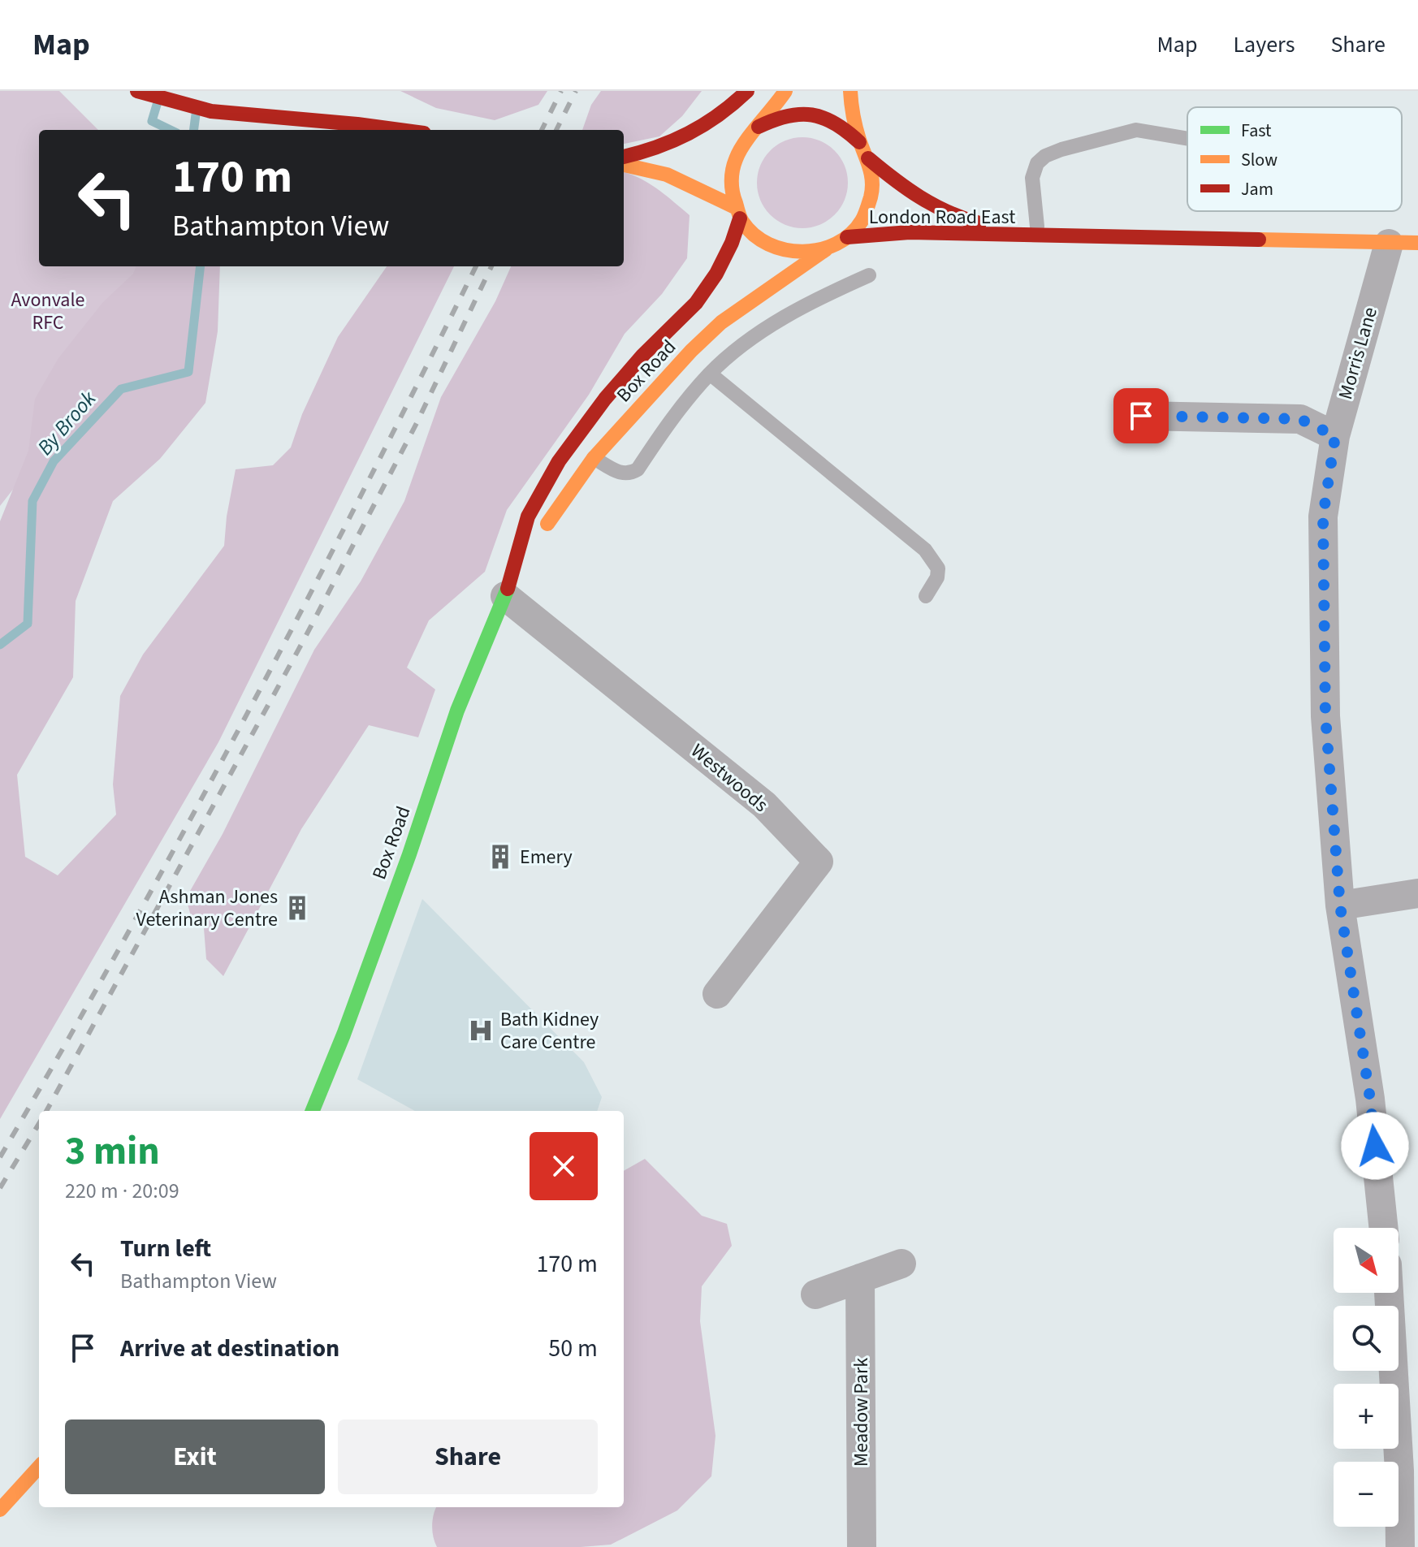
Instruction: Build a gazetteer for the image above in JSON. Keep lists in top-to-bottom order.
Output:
{
  "streets": {
    "main road": ["London Road East", "Box Road"],
    "street": ["Morris Lane", "Westwoods", "Meadow Park"]
  },
  "crossings": [
    ["London Road East", "Morris Lane"],
    ["London Road East", "Box Road"],
    ["Box Road", "Westwoods"]
  ],
  "water": ["By Brook"],
  "parks": ["Avonvale RFC"],
  "places": {
    "building": ["Emery", "Ashman Jones Veterinary Centre"],
    "hospital": ["Bath Kidney Care Centre"]
  },
  "legend": ["Fast", "Slow", "Jam"],
  "north": "bottom right",
  "page": {
    "header": "Map",
    "nav": ["Map", "Layers", "Share"],
    "turn": ["170 m", "Bathampton View"],
    "heading": ["3 min", "220 m · 20:09"],
    "list": [
      {
        "name": "Turn left",
        "note": "Bathampton View",
        "value": "170 m"
      },
      {
        "name": "Arrive at destination",
        "value": "50 m"
      }
    ],
    "map_buttons": ["+", "−"],
    "buttons": ["Exit", "Share"]
  }
}
